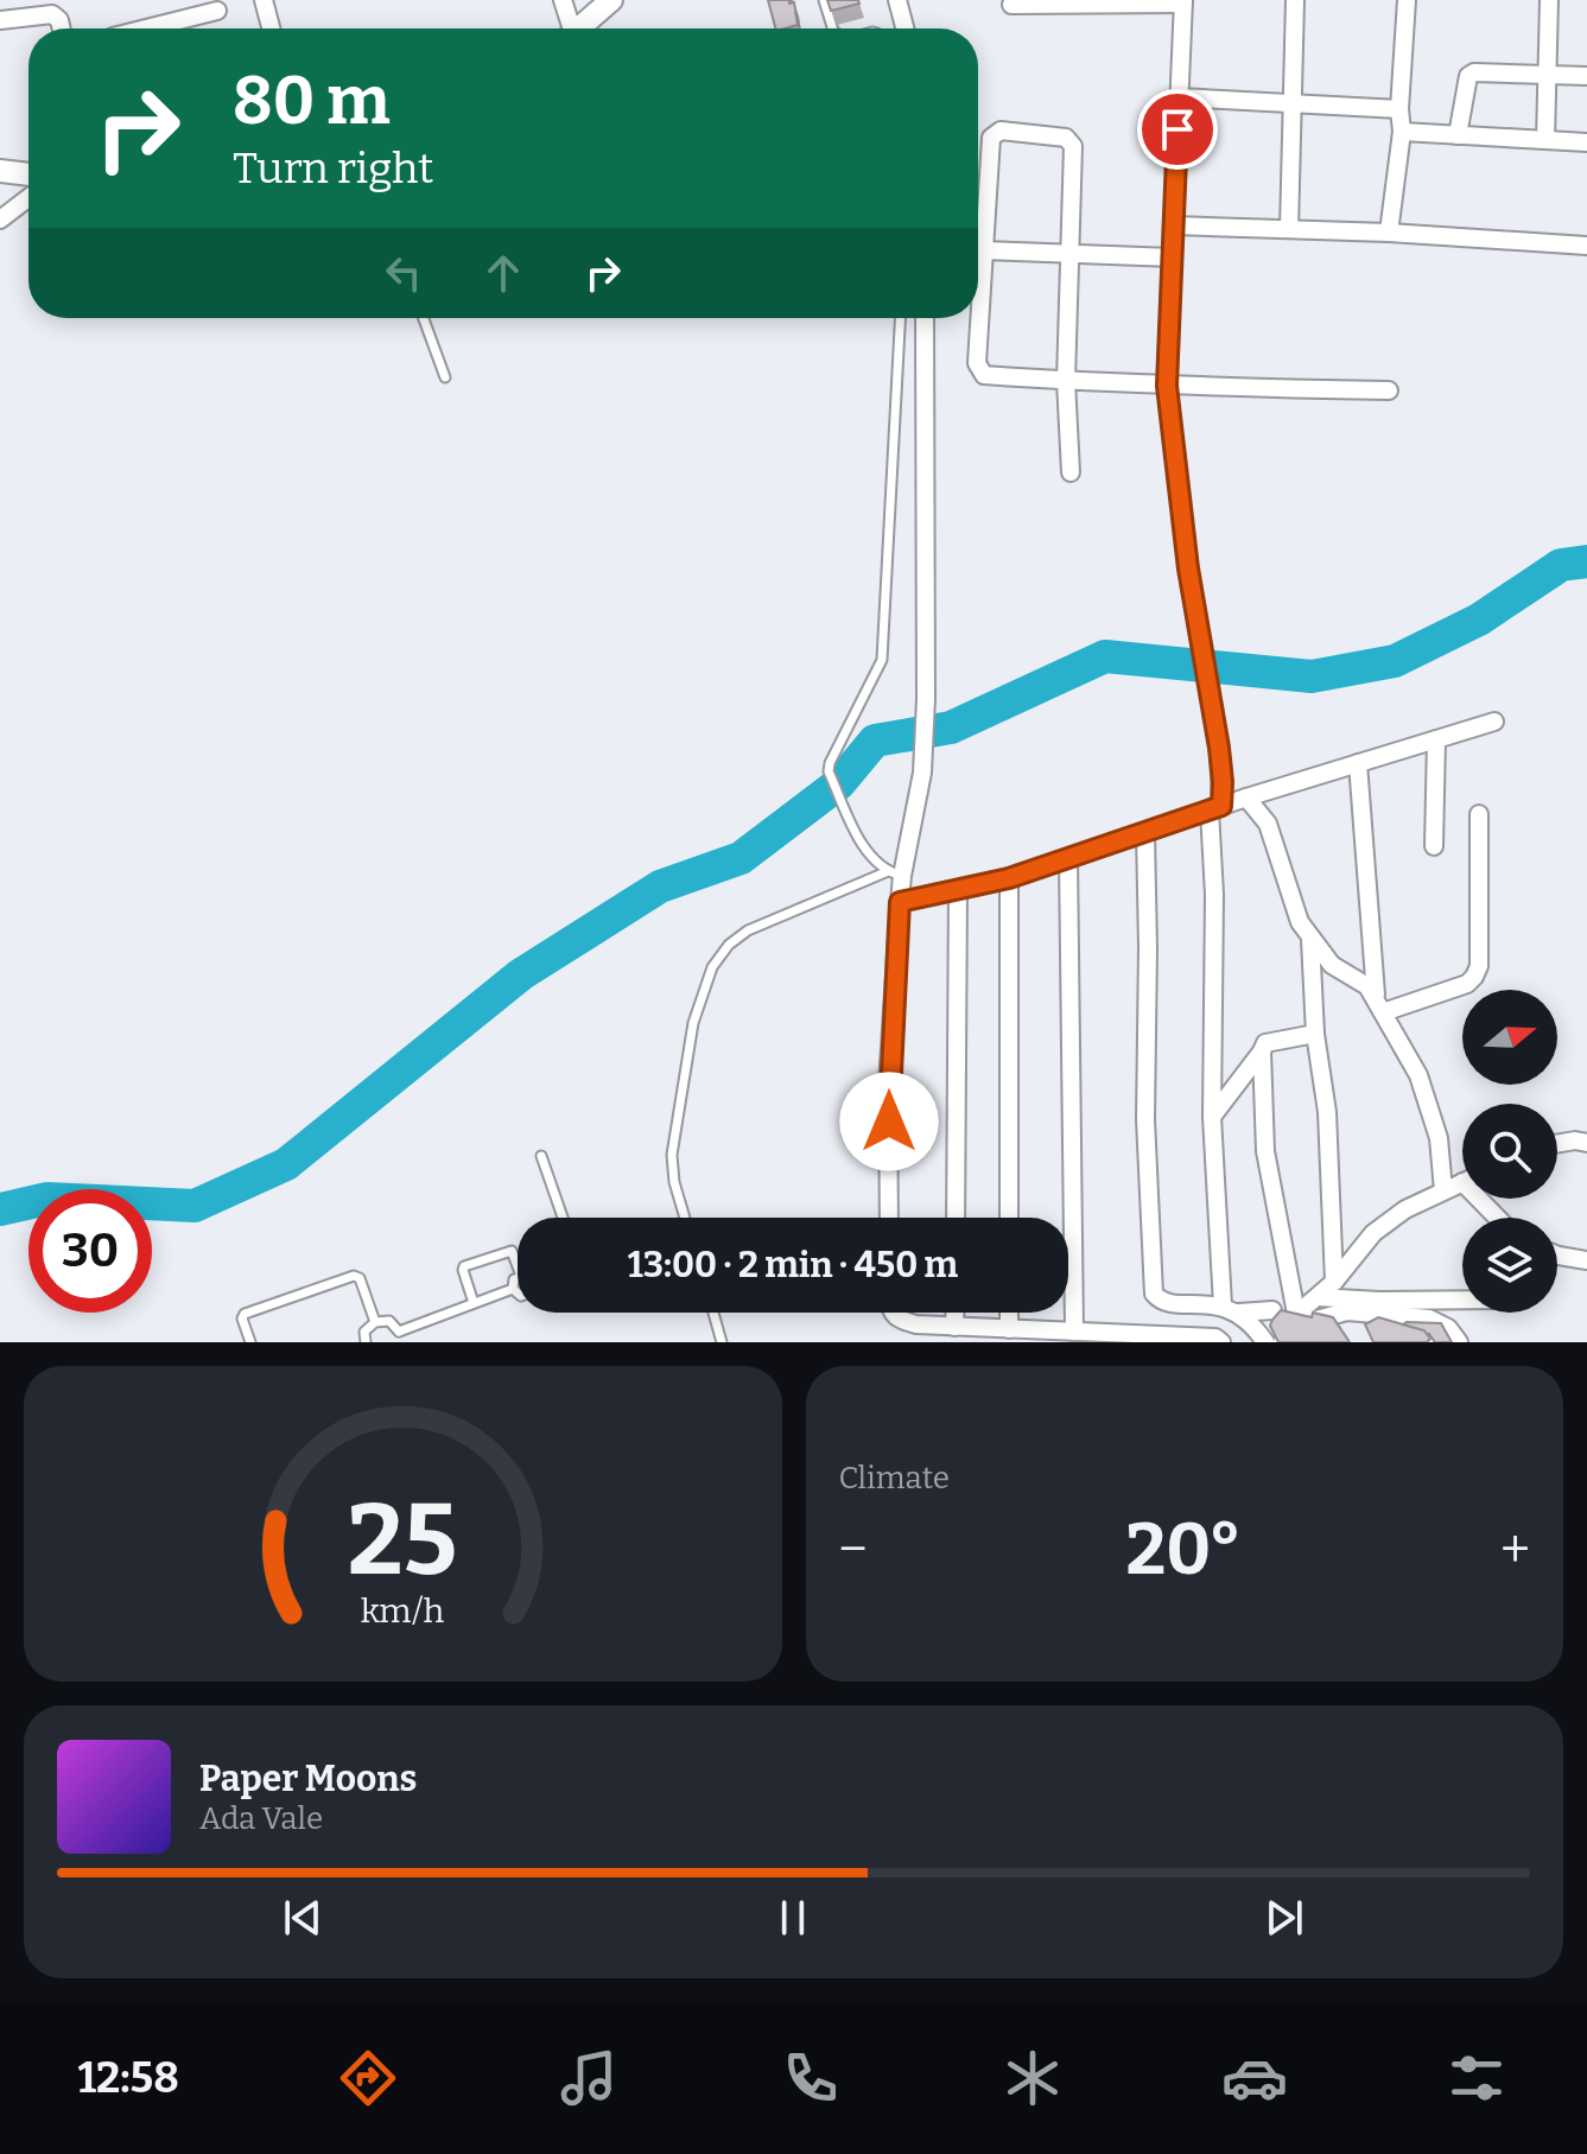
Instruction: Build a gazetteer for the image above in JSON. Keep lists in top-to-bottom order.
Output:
{
  "north": "right",
  "page": {
    "turn": ["80 m", "Turn right"],
    "limit": "30",
    "trip": "13:00 · 2 min · 450 m",
    "tile": "Climate",
    "heat": ["−", "20°", "+"],
    "song": ["Paper Moons", "Ada Vale"],
    "tabs": "12:58",
    "gauge": ["25", "km/h"]
  }
}
